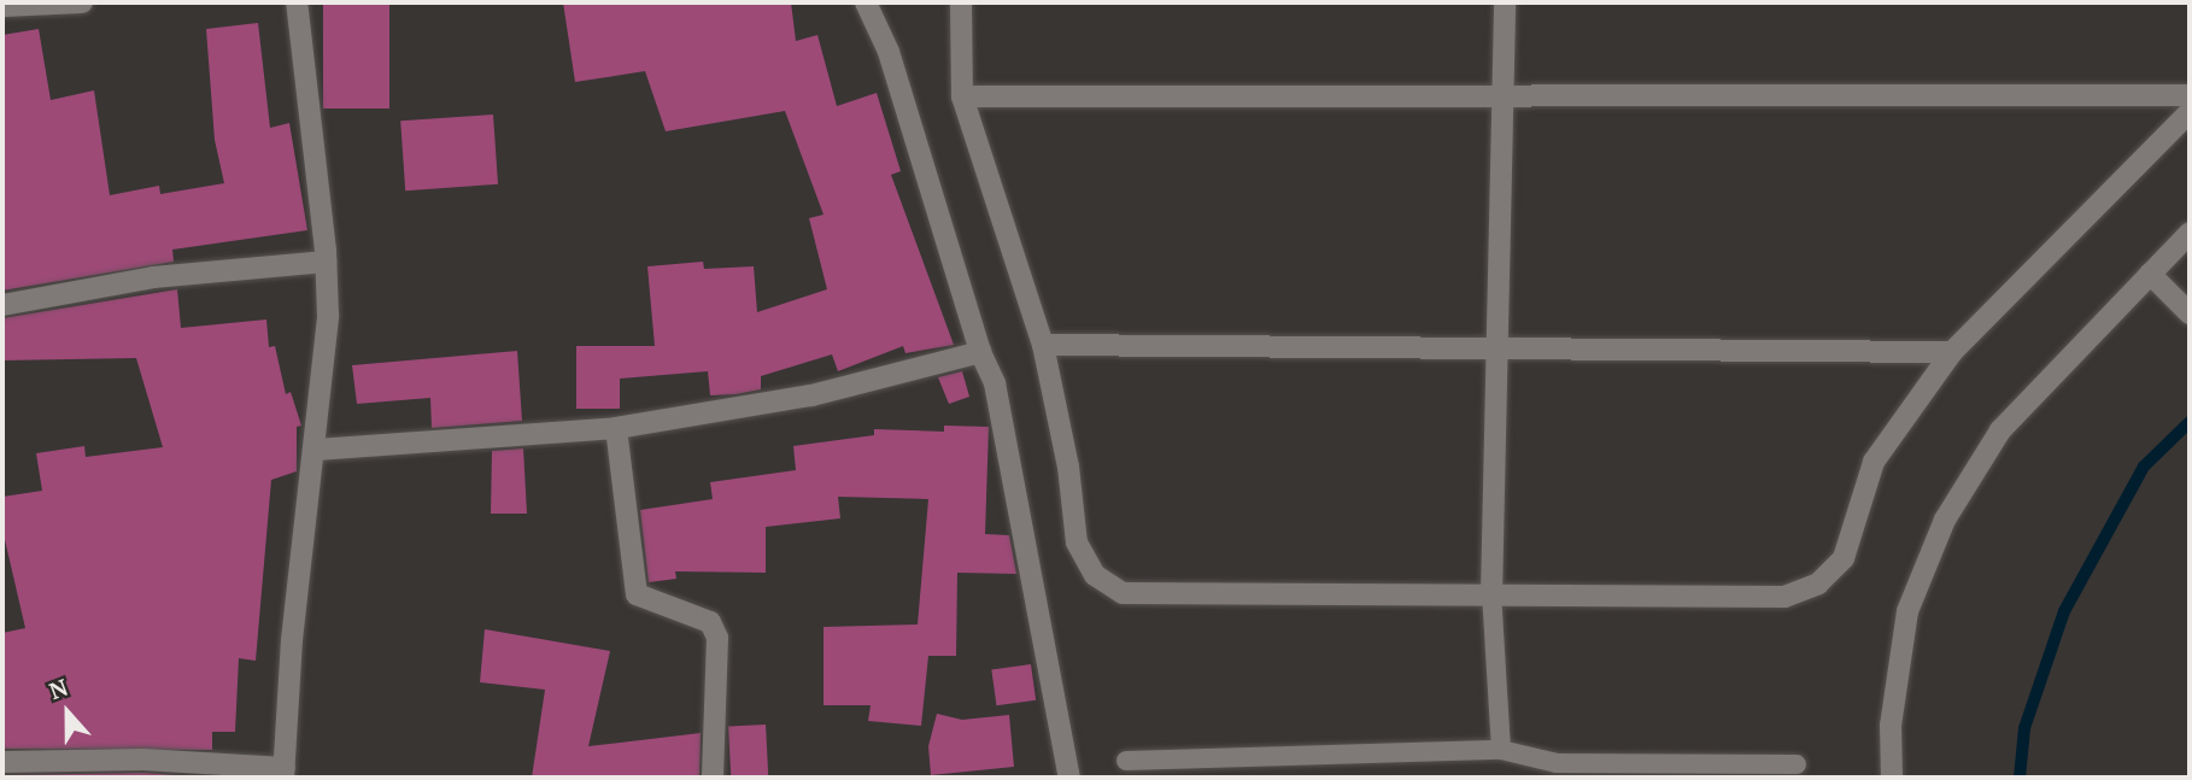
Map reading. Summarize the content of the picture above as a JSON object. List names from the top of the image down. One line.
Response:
{"north":"top"}
